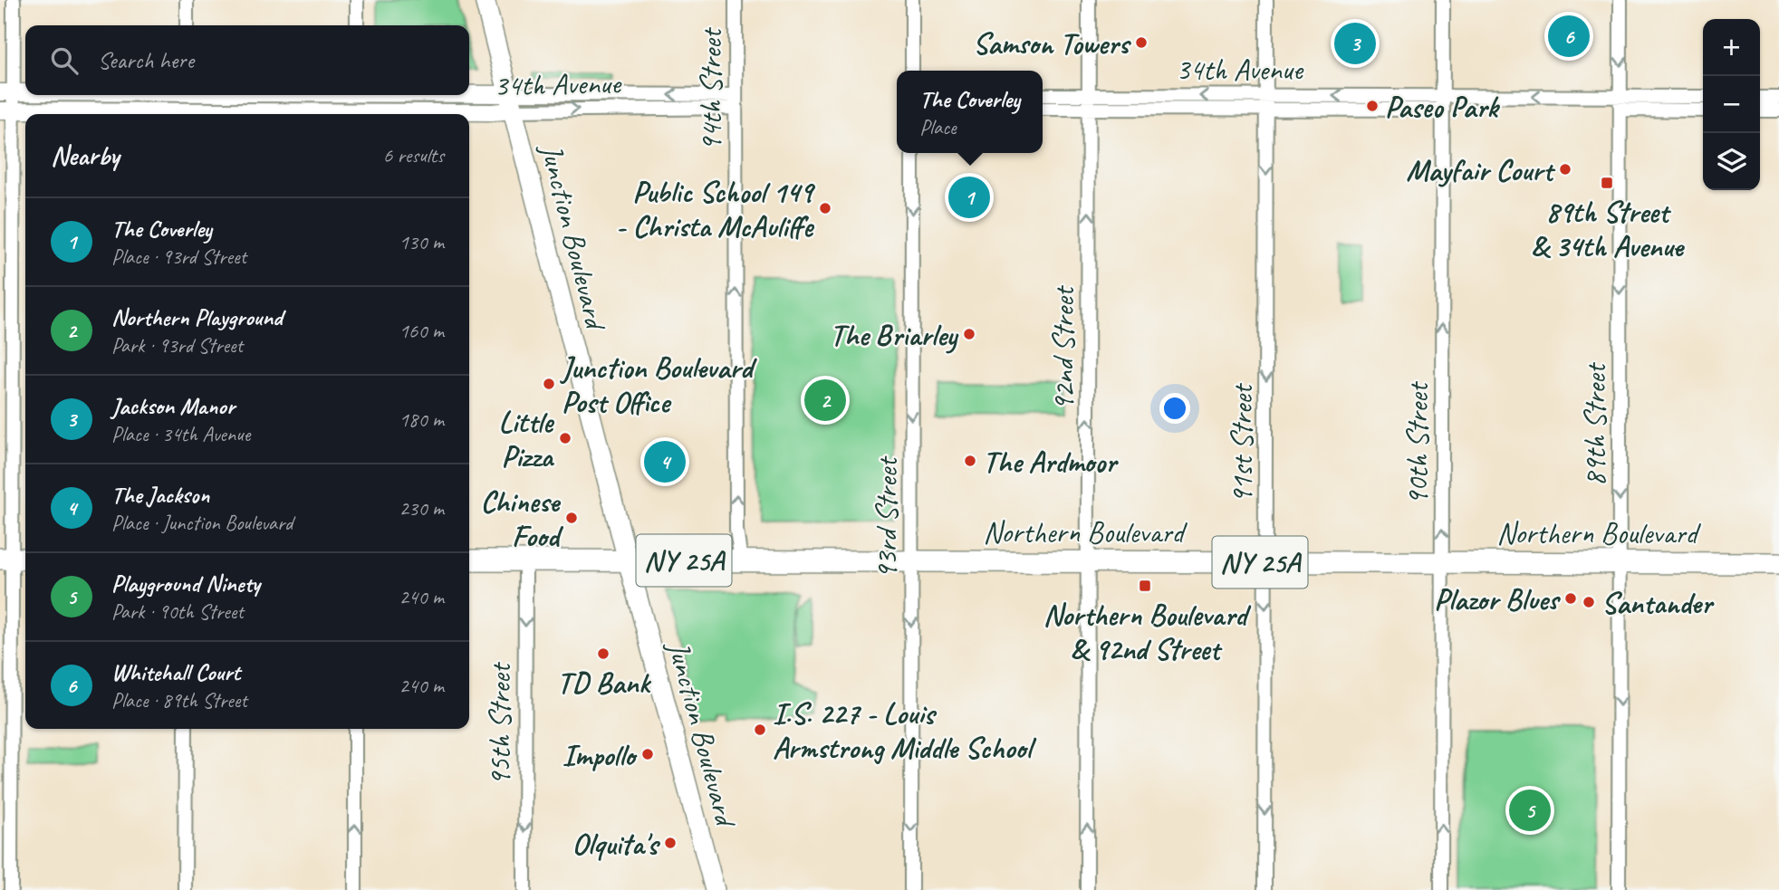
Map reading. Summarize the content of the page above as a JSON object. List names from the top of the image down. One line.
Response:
{"streets":{"main road":["Junction Boulevard","Northern Boulevard","NY 25A"],"street":["34th Avenue","94th Street","92nd Street","89th Street","91st Street","90th Street","93rd Street","95th Street"]},"crossings":[["34th Avenue","94th Street"],["34th Avenue","Junction Boulevard"],["34th Avenue","92nd Street"],["34th Avenue","89th Street"],["34th Avenue","91st Street"],["34th Avenue","90th Street"],["94th Street","Northern Boulevard"],["Junction Boulevard","Northern Boulevard"],["92nd Street","Northern Boulevard"],["89th Street","Northern Boulevard"],["91st Street","Northern Boulevard"],["90th Street","Northern Boulevard"],["93rd Street","Northern Boulevard"],["Northern Boulevard","95th Street"]],"one_way":["94th Street","92nd Street","89th Street","91st Street","90th Street","93rd Street","95th Street"],"places":{"other":["Samson Towers","Paseo Park","Mayfair Court","Public School 149 - Christa McAuliffe","The Briarley","Junction Boulevard Post Office","Little Pizza","The Ardmoor","Chinese Food","Plazor Blues","Santander","TD Bank","I.S. 227 - Louis Armstrong Middle School","Impollo","Olquita's"],"transit":["89th Street & 34th Avenue","Northern Boulevard & 92nd Street"]},"page":{"pins":["6","3","1","2","4","5"],"map_buttons":["+","−"],"search":"Search here","popup":["The Coverley","Place"],"heading":["Nearby","6 results"],"list":[{"mark":"1","name":"The Coverley","note":"Place · 93rd Street","value":"130 m"},{"mark":"2","name":"Northern Playground","note":"Park · 93rd Street","value":"160 m"},{"mark":"3","name":"Jackson Manor","note":"Place · 34th Avenue","value":"180 m"},{"mark":"4","name":"The Jackson","note":"Place · Junction Boulevard","value":"230 m"},{"mark":"5","name":"Playground Ninety","note":"Park · 90th Street","value":"240 m"},{"mark":"6","name":"Whitehall Court","note":"Place · 89th Street","value":"240 m"}]}}
